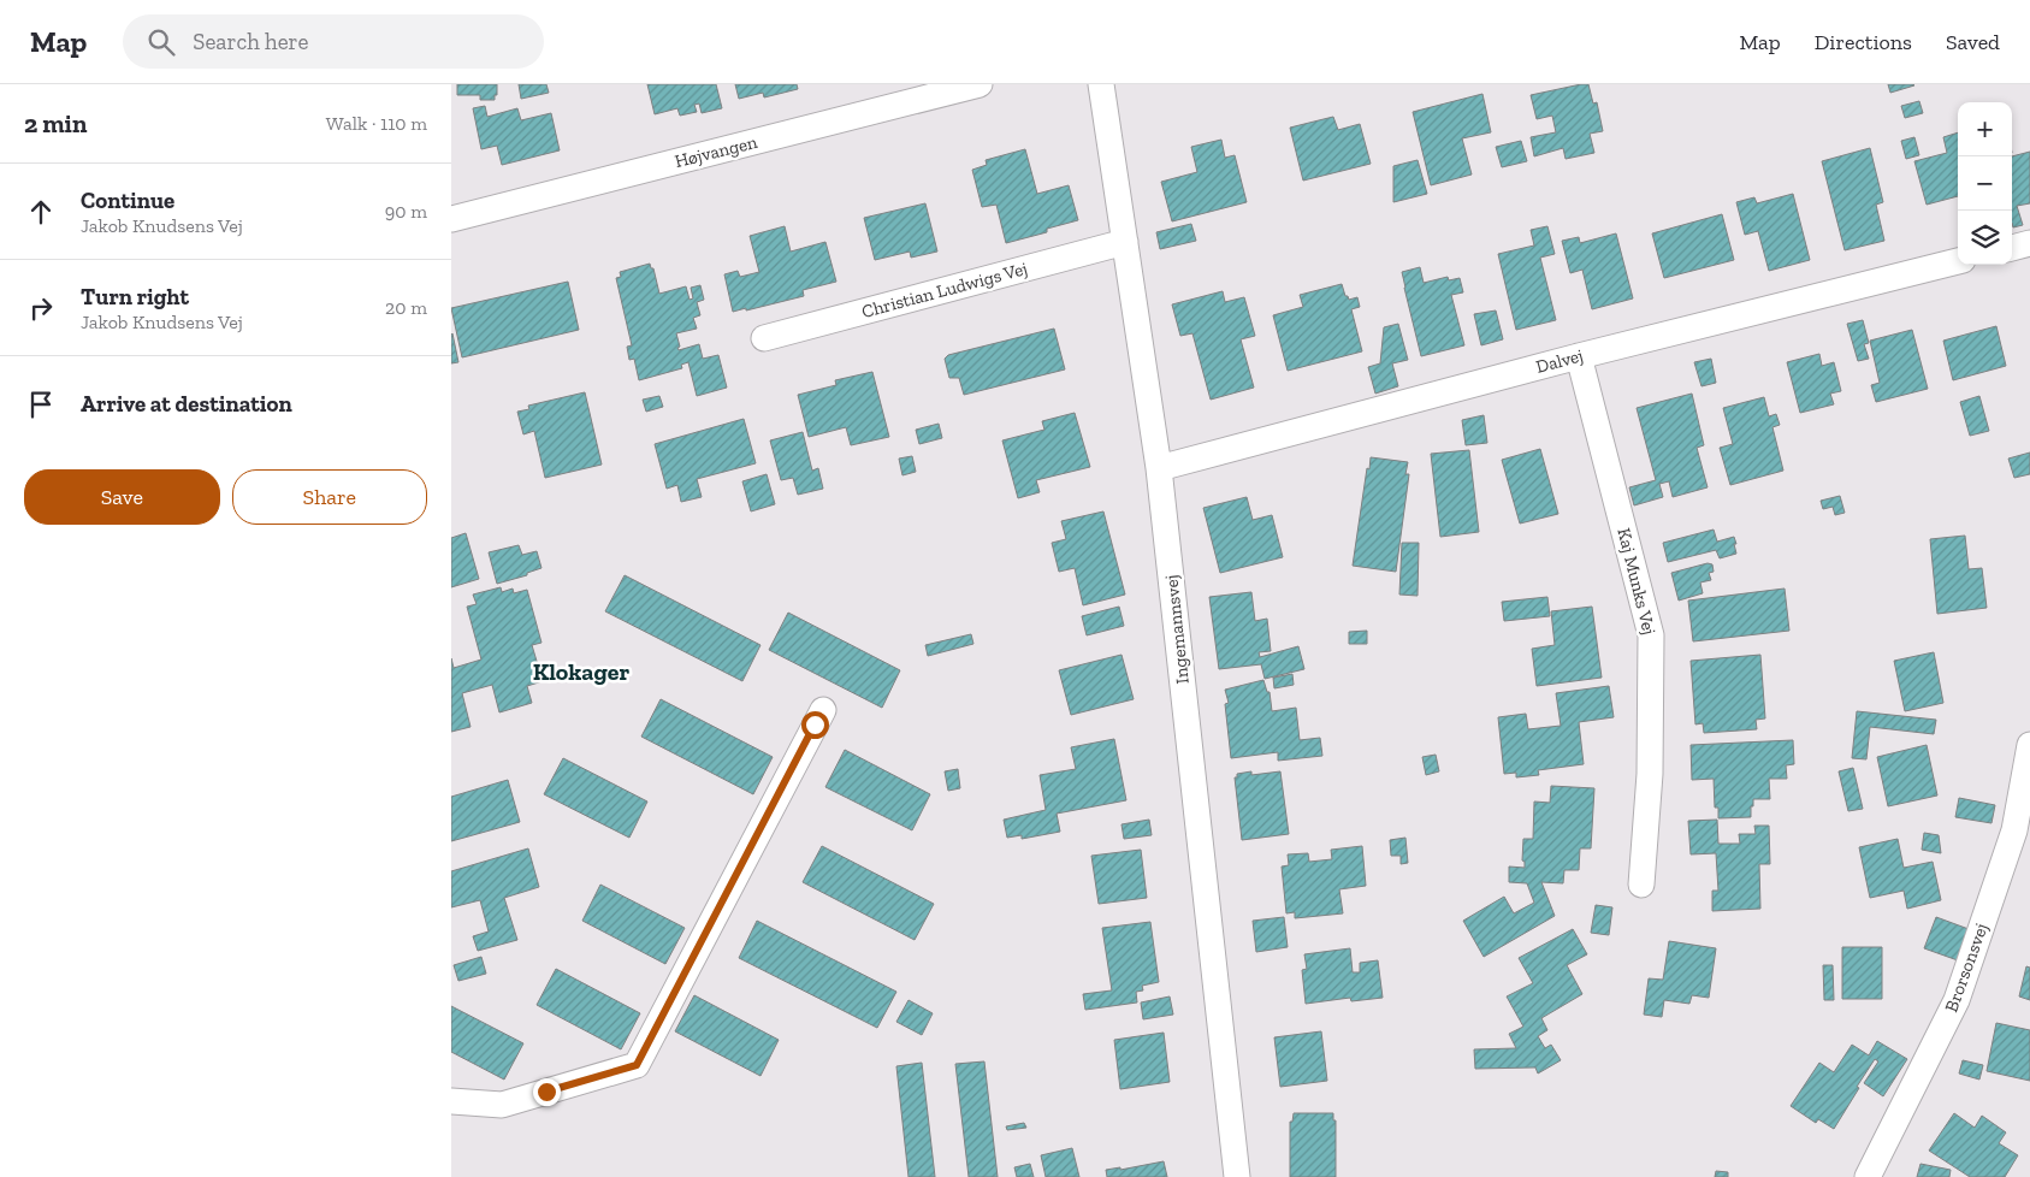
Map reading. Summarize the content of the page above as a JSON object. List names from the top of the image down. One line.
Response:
{"streets":{"street":["Højvangen","Christian Ludwigs Vej","Dalvej","Kaj Munks Vej","Ingemannsvej","Brorsonsvej"]},"crossings":[["Christian Ludwigs Vej","Ingemannsvej"],["Dalvej","Kaj Munks Vej"],["Dalvej","Ingemannsvej"]],"districts":["Klokager"],"page":{"header":"Map","search":"Search here","nav":["Map","Directions","Saved"],"heading":["2 min","Walk · 110 m"],"map_buttons":["+","−"],"list":[["Continue","Jakob Knudsens Vej","90 m"],["Turn right","Jakob Knudsens Vej","20 m"],"Arrive at destination"],"buttons":["Save","Share"]}}
